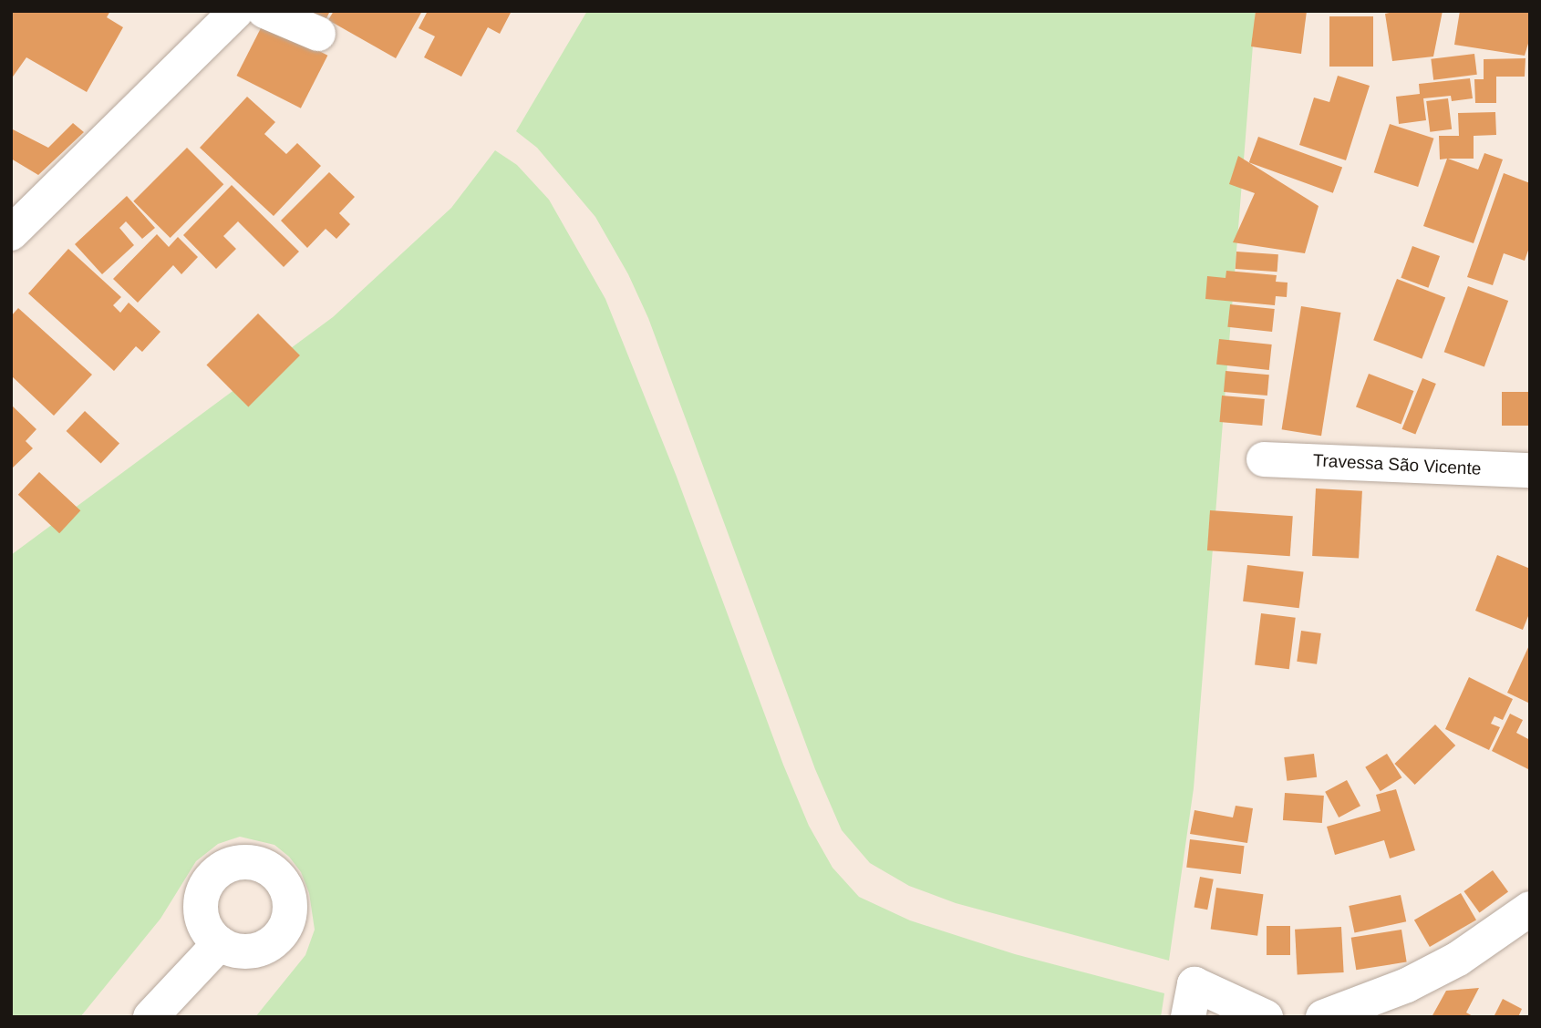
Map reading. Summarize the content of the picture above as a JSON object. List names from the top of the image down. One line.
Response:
{"streets":{"street":["Travessa São Vicente"]}}
